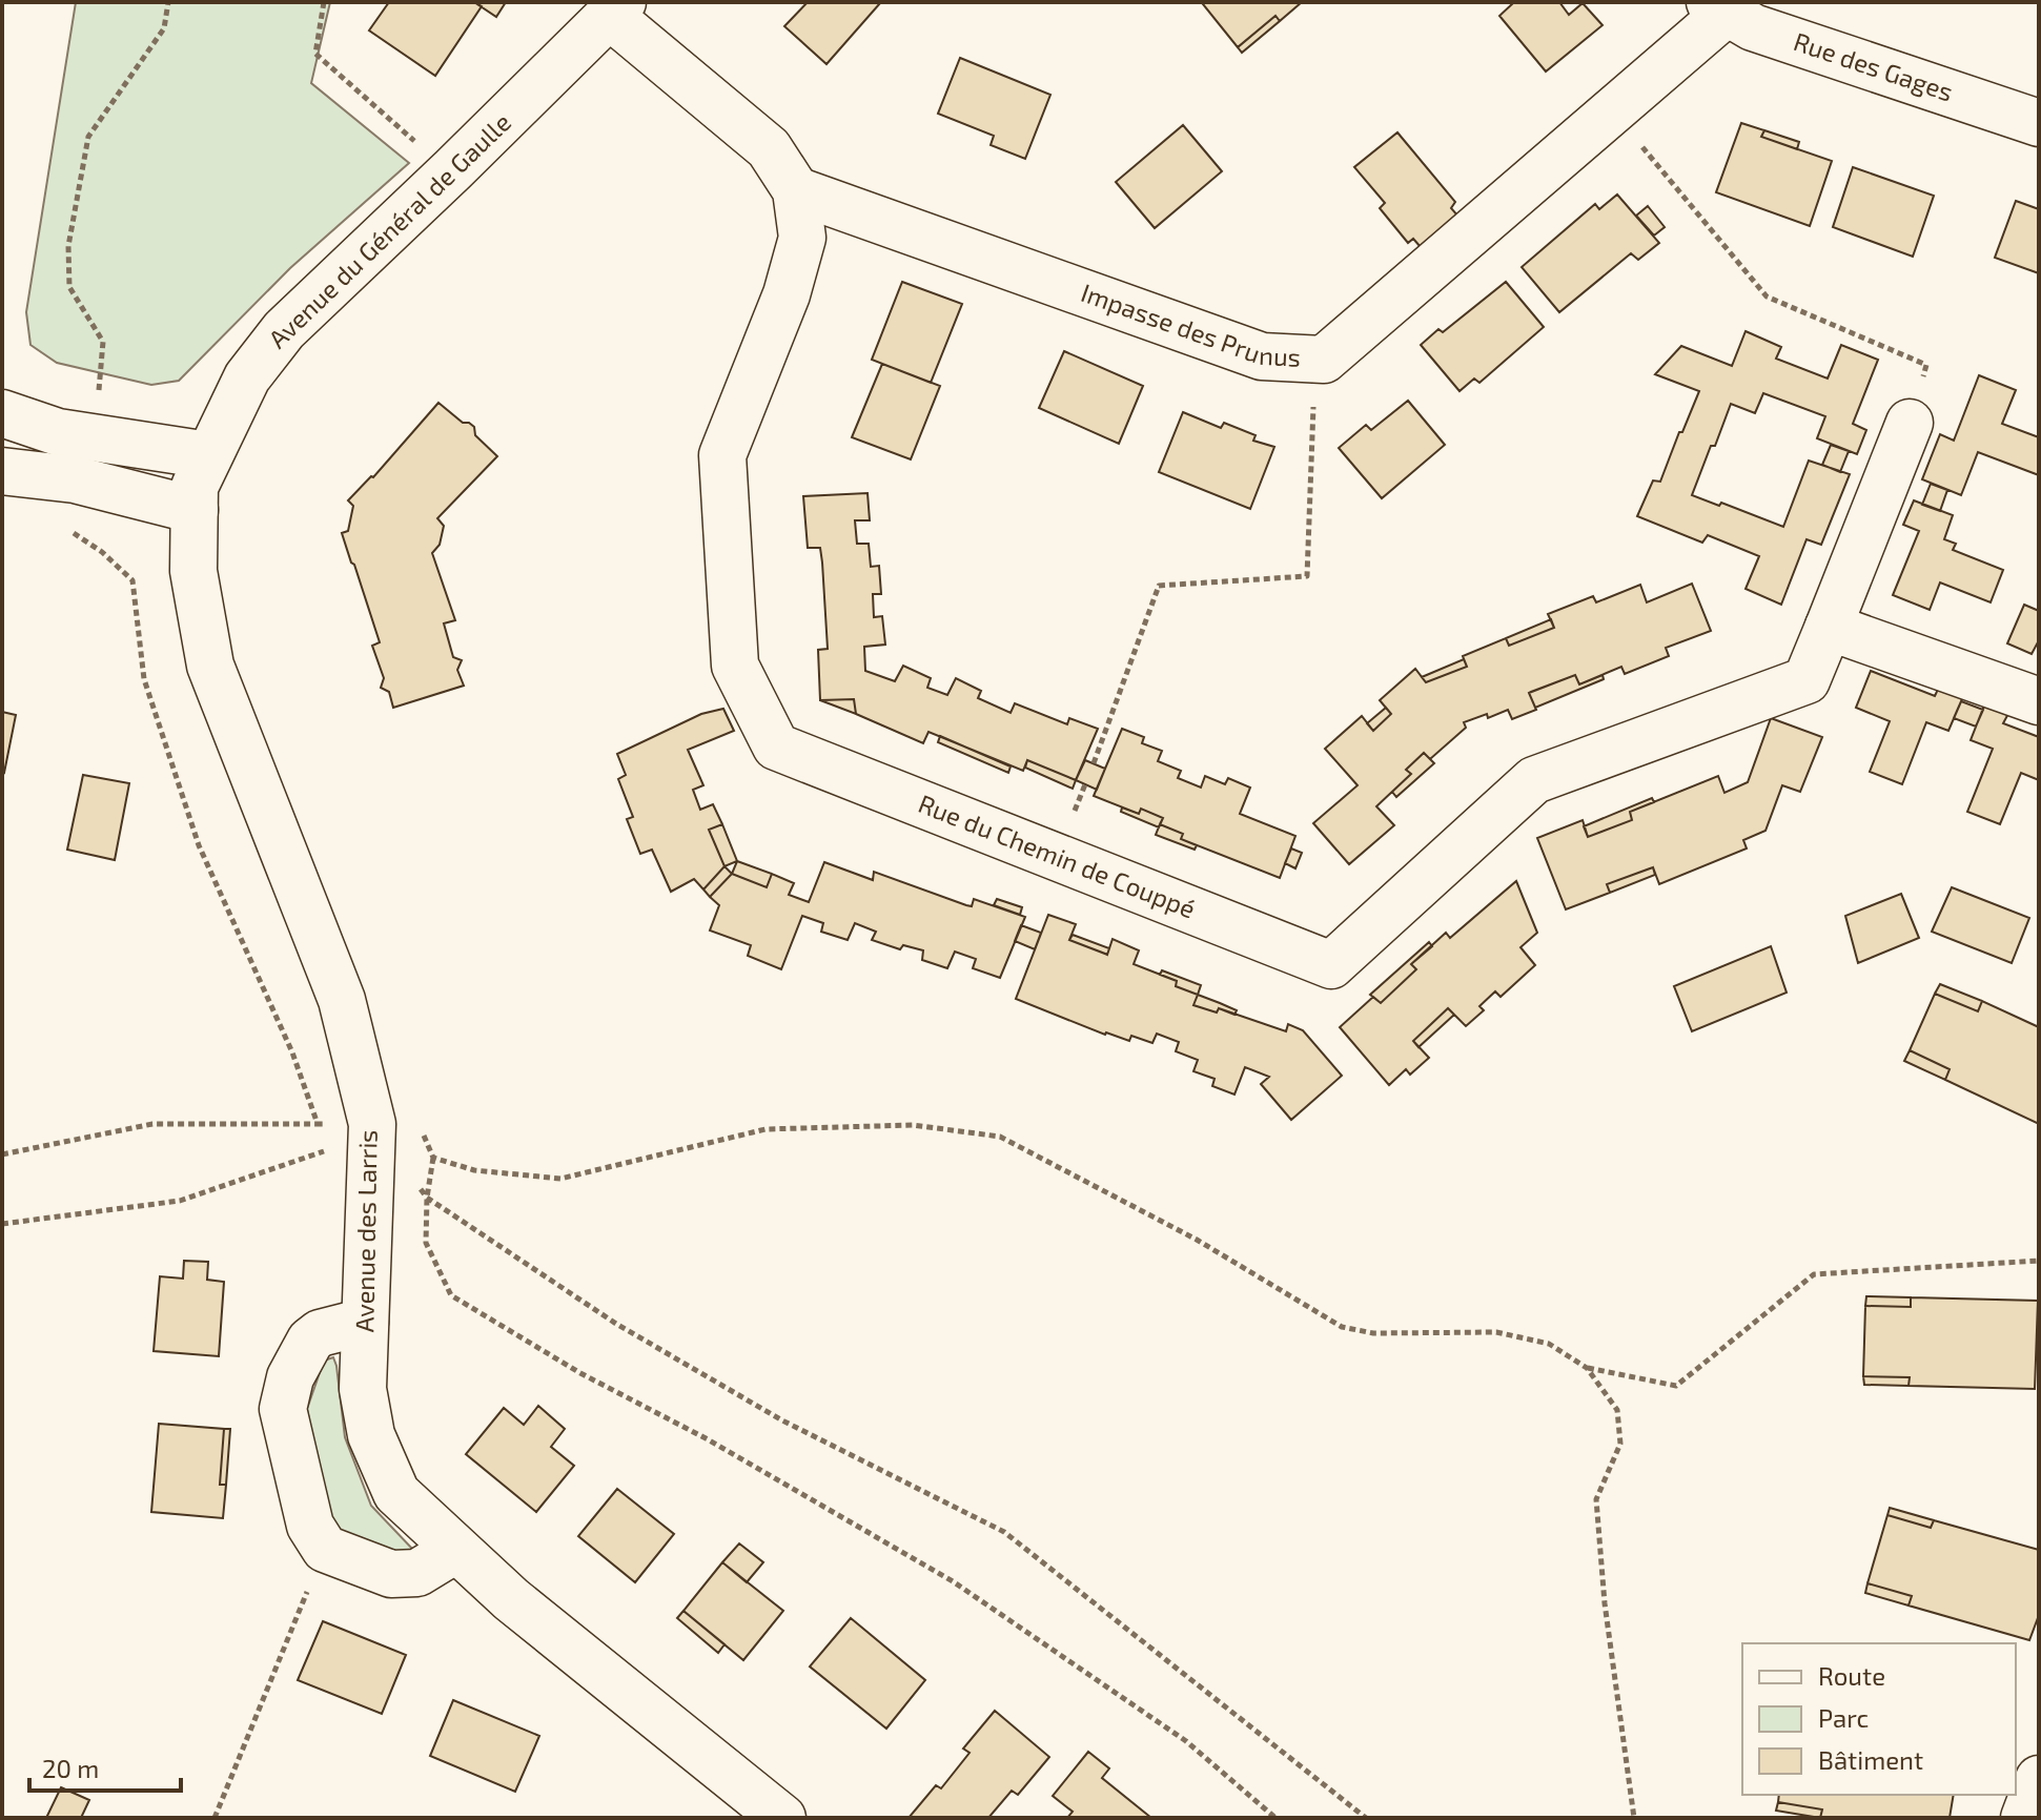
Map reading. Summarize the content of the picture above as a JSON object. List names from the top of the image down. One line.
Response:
{"streets":{"street":["Rue des Gages","Avenue du Général de Gaulle","Impasse des Prunus","Rue du Chemin de Couppé","Avenue des Larris"]},"crossings":[["Rue des Gages","Impasse des Prunus"],["Avenue du Général de Gaulle","Rue du Chemin de Couppé"],["Avenue du Général de Gaulle","Avenue des Larris"],["Impasse des Prunus","Rue du Chemin de Couppé"]],"legend":["Route","Parc","Bâtiment"],"scale_bar":"20 m"}
